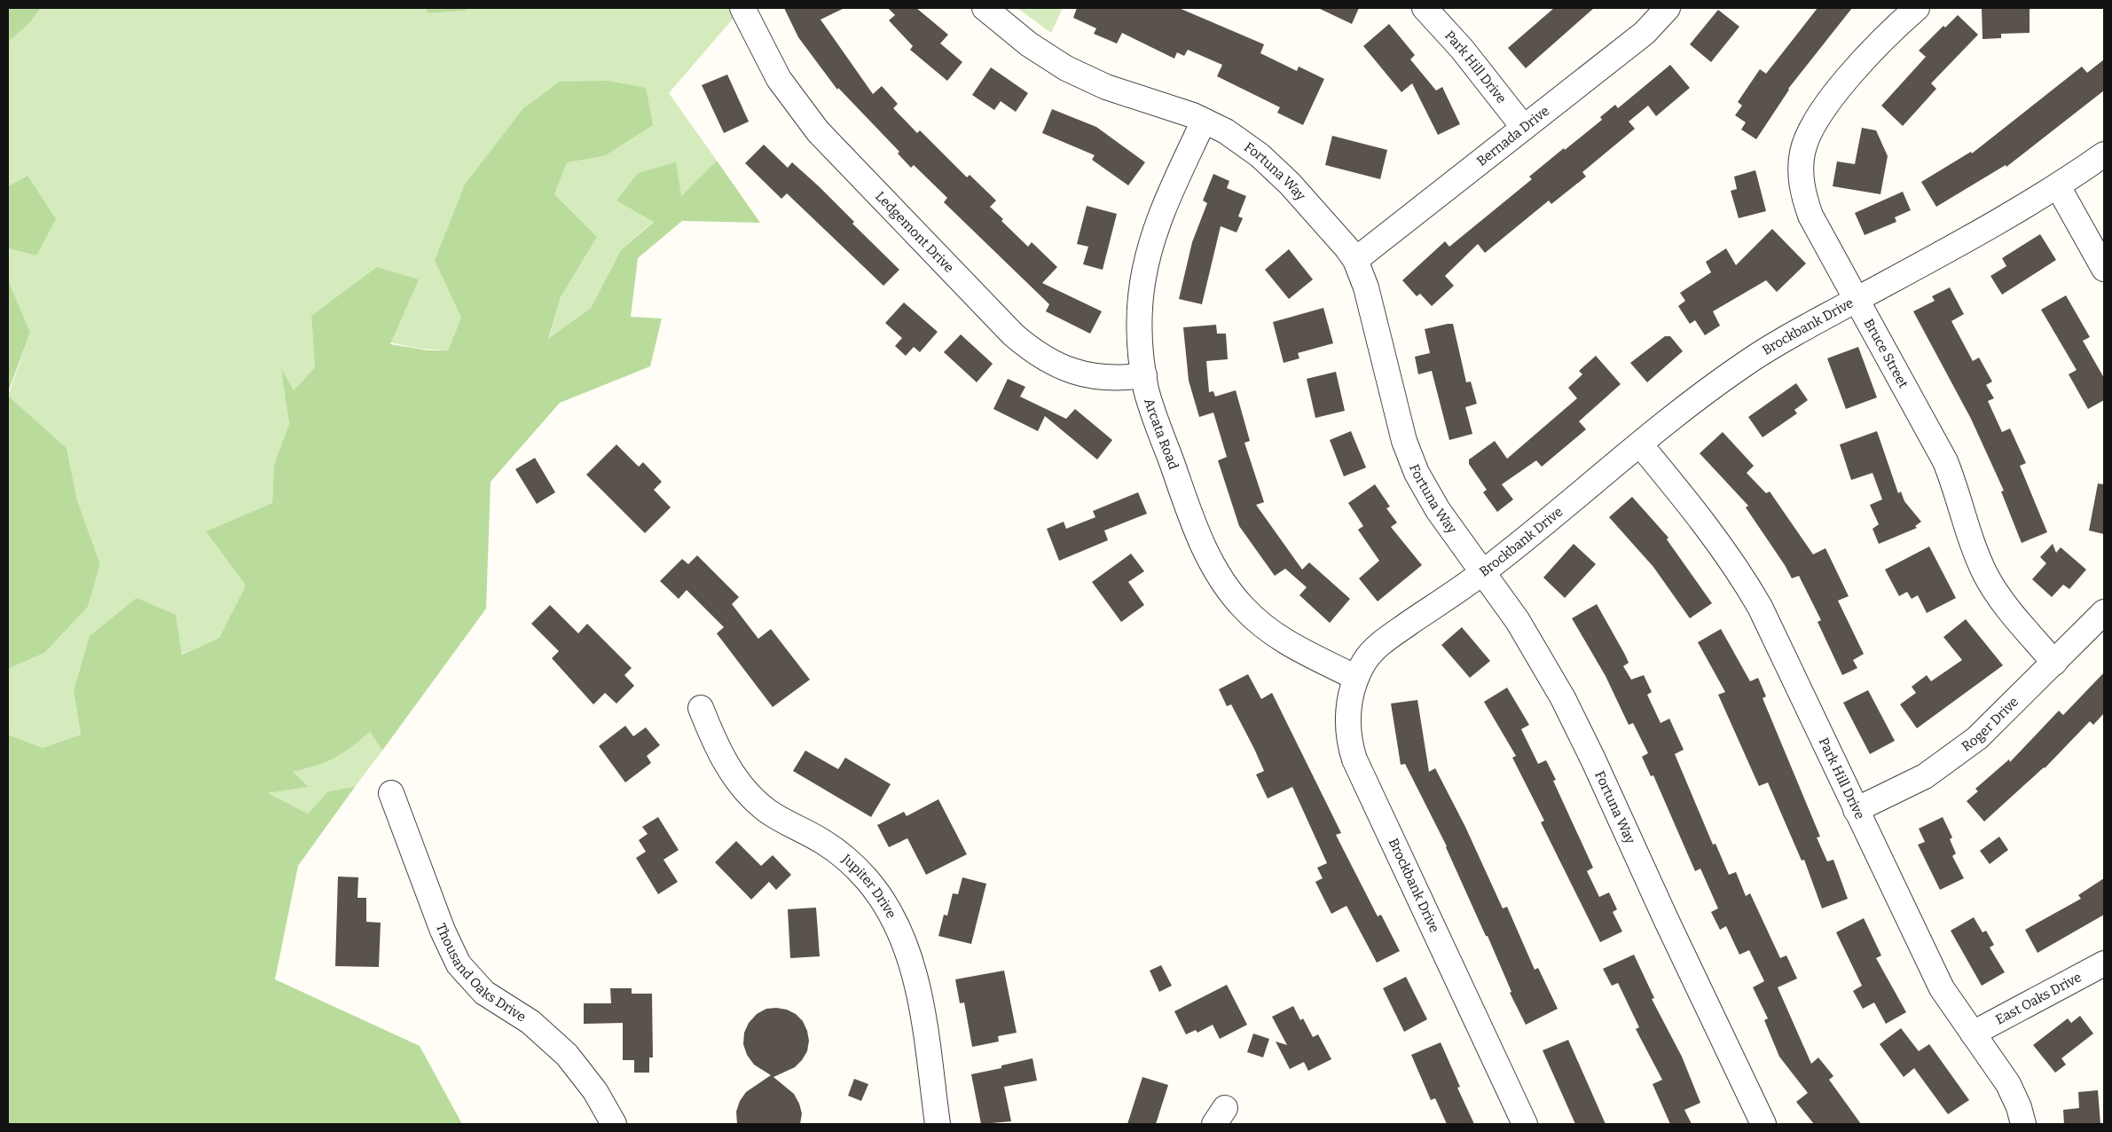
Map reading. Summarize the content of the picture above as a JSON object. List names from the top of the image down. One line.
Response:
{"streets":{"street":["Park Hill Drive","Bernada Drive","Fortuna Way","Ledgemont Drive","Brockbank Drive","Bruce Street","Arcata Road","Roger Drive","Jupiter Drive","Thousand Oaks Drive","East Oaks Drive"]},"crossings":[["Park Hill Drive","Bernada Drive"],["Park Hill Drive","Brockbank Drive"],["Park Hill Drive","Roger Drive"],["Park Hill Drive","East Oaks Drive"],["Bernada Drive","Fortuna Way"],["Fortuna Way","Brockbank Drive"],["Fortuna Way","Arcata Road"],["Ledgemont Drive","Arcata Road"],["Brockbank Drive","Bruce Street"],["Brockbank Drive","Arcata Road"],["Bruce Street","Roger Drive"]]}
